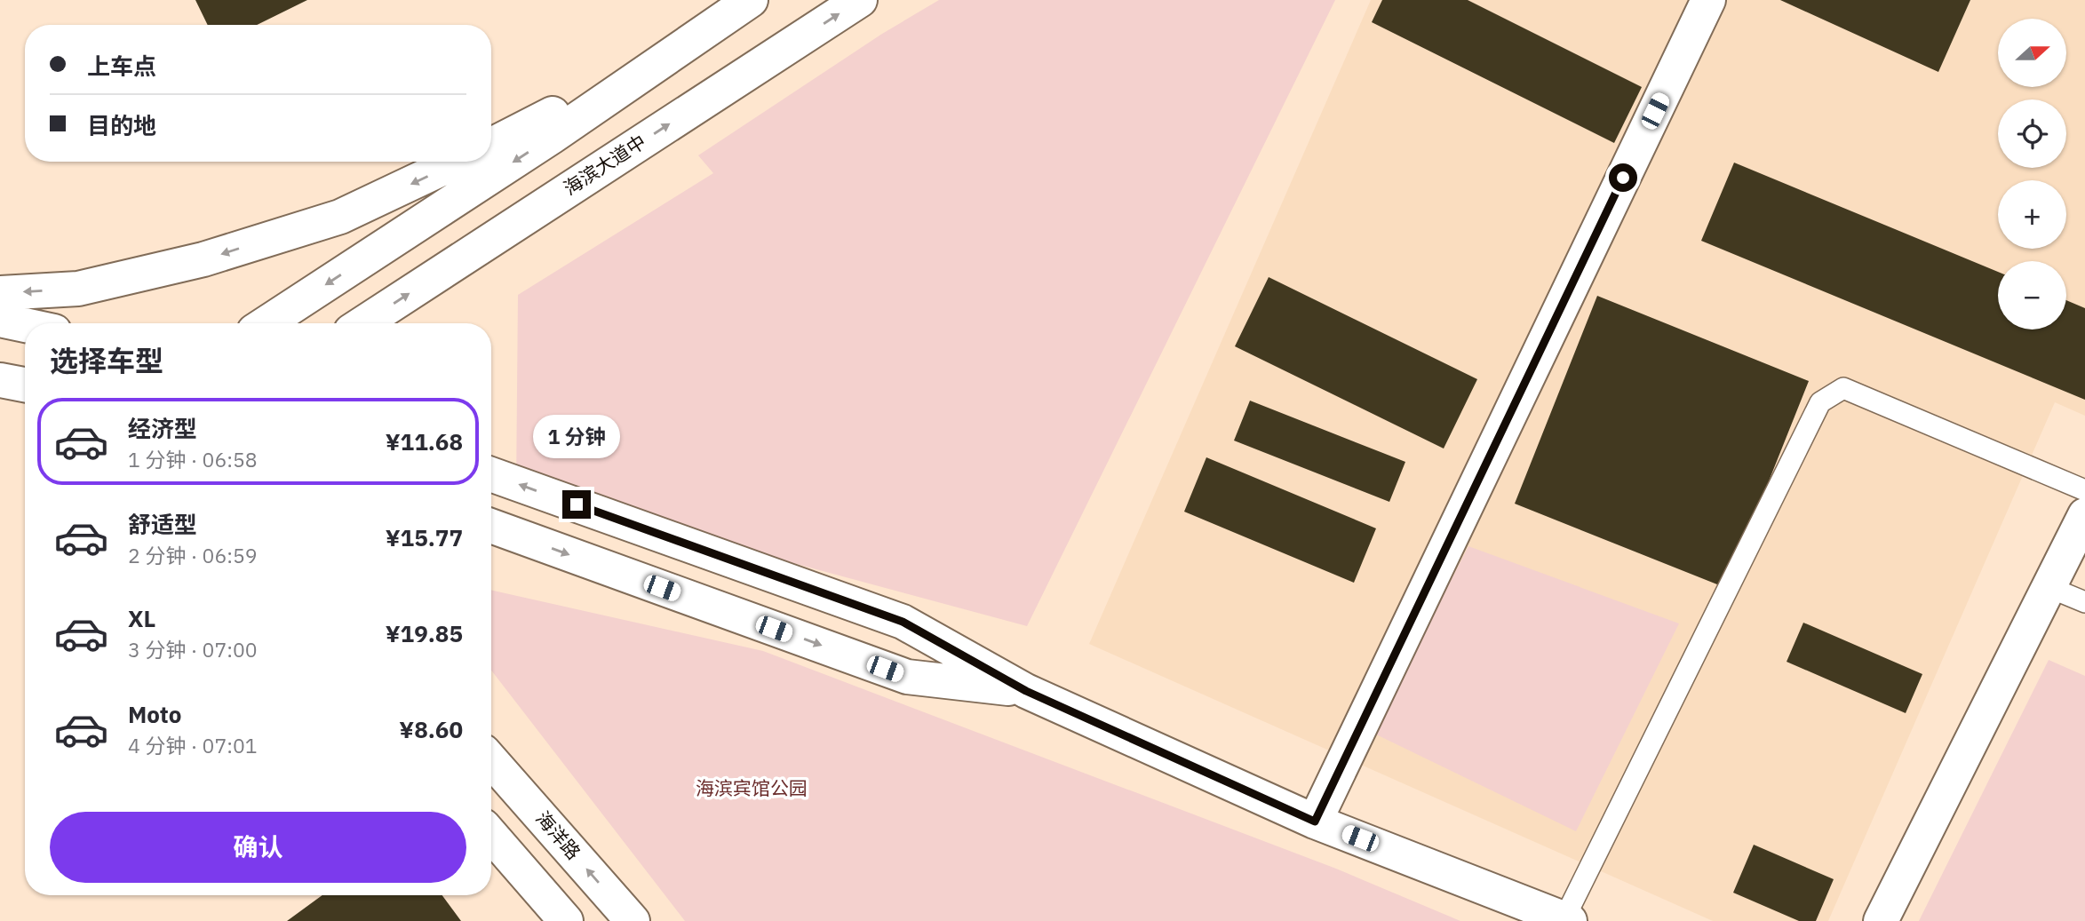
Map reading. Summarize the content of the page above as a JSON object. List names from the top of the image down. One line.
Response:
{"streets":{"street":["海滨大道中","海洋路"]},"parks":["海滨宾馆公园"],"north":"right","page":{"map_buttons":["+","−"],"banner":["上车点","目的地"],"heading":"选择车型","list":[{"name":"经济型","note":"1 分钟 · 06:58","value":"¥11.68"},{"name":"舒适型","note":"2 分钟 · 06:59","value":"¥15.77"},{"name":"XL","note":"3 分钟 · 07:00","value":"¥19.85"},{"name":"Moto","note":"4 分钟 · 07:01","value":"¥8.60"}],"bubble":"1 分钟","buttons":"确认"}}
